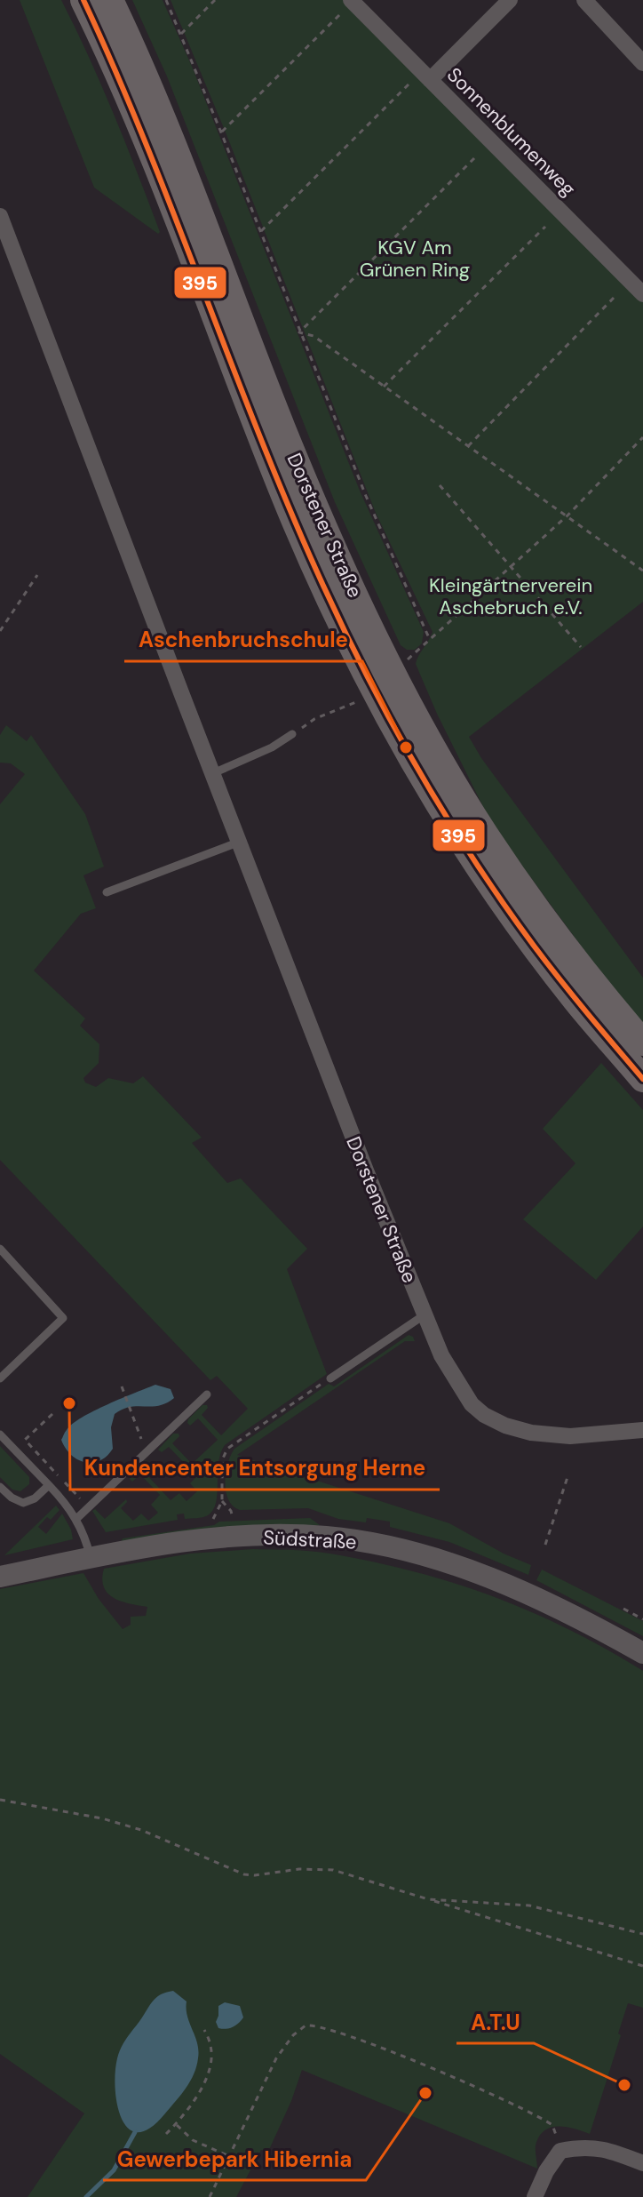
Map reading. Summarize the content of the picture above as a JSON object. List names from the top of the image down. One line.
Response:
{"streets":{"main road":["Dorstener Straße"],"street":["Sonnenblumenweg","Südstraße"]},"parks":["KGV Am Grünen Ring","Kleingärtnerverein Aschebruch e.V."],"places":["Aschenbruchschule","Kundencenter Entsorgung Herne","A.T.U","Gewerbepark Hibernia"],"lines":["transit line 395"]}
